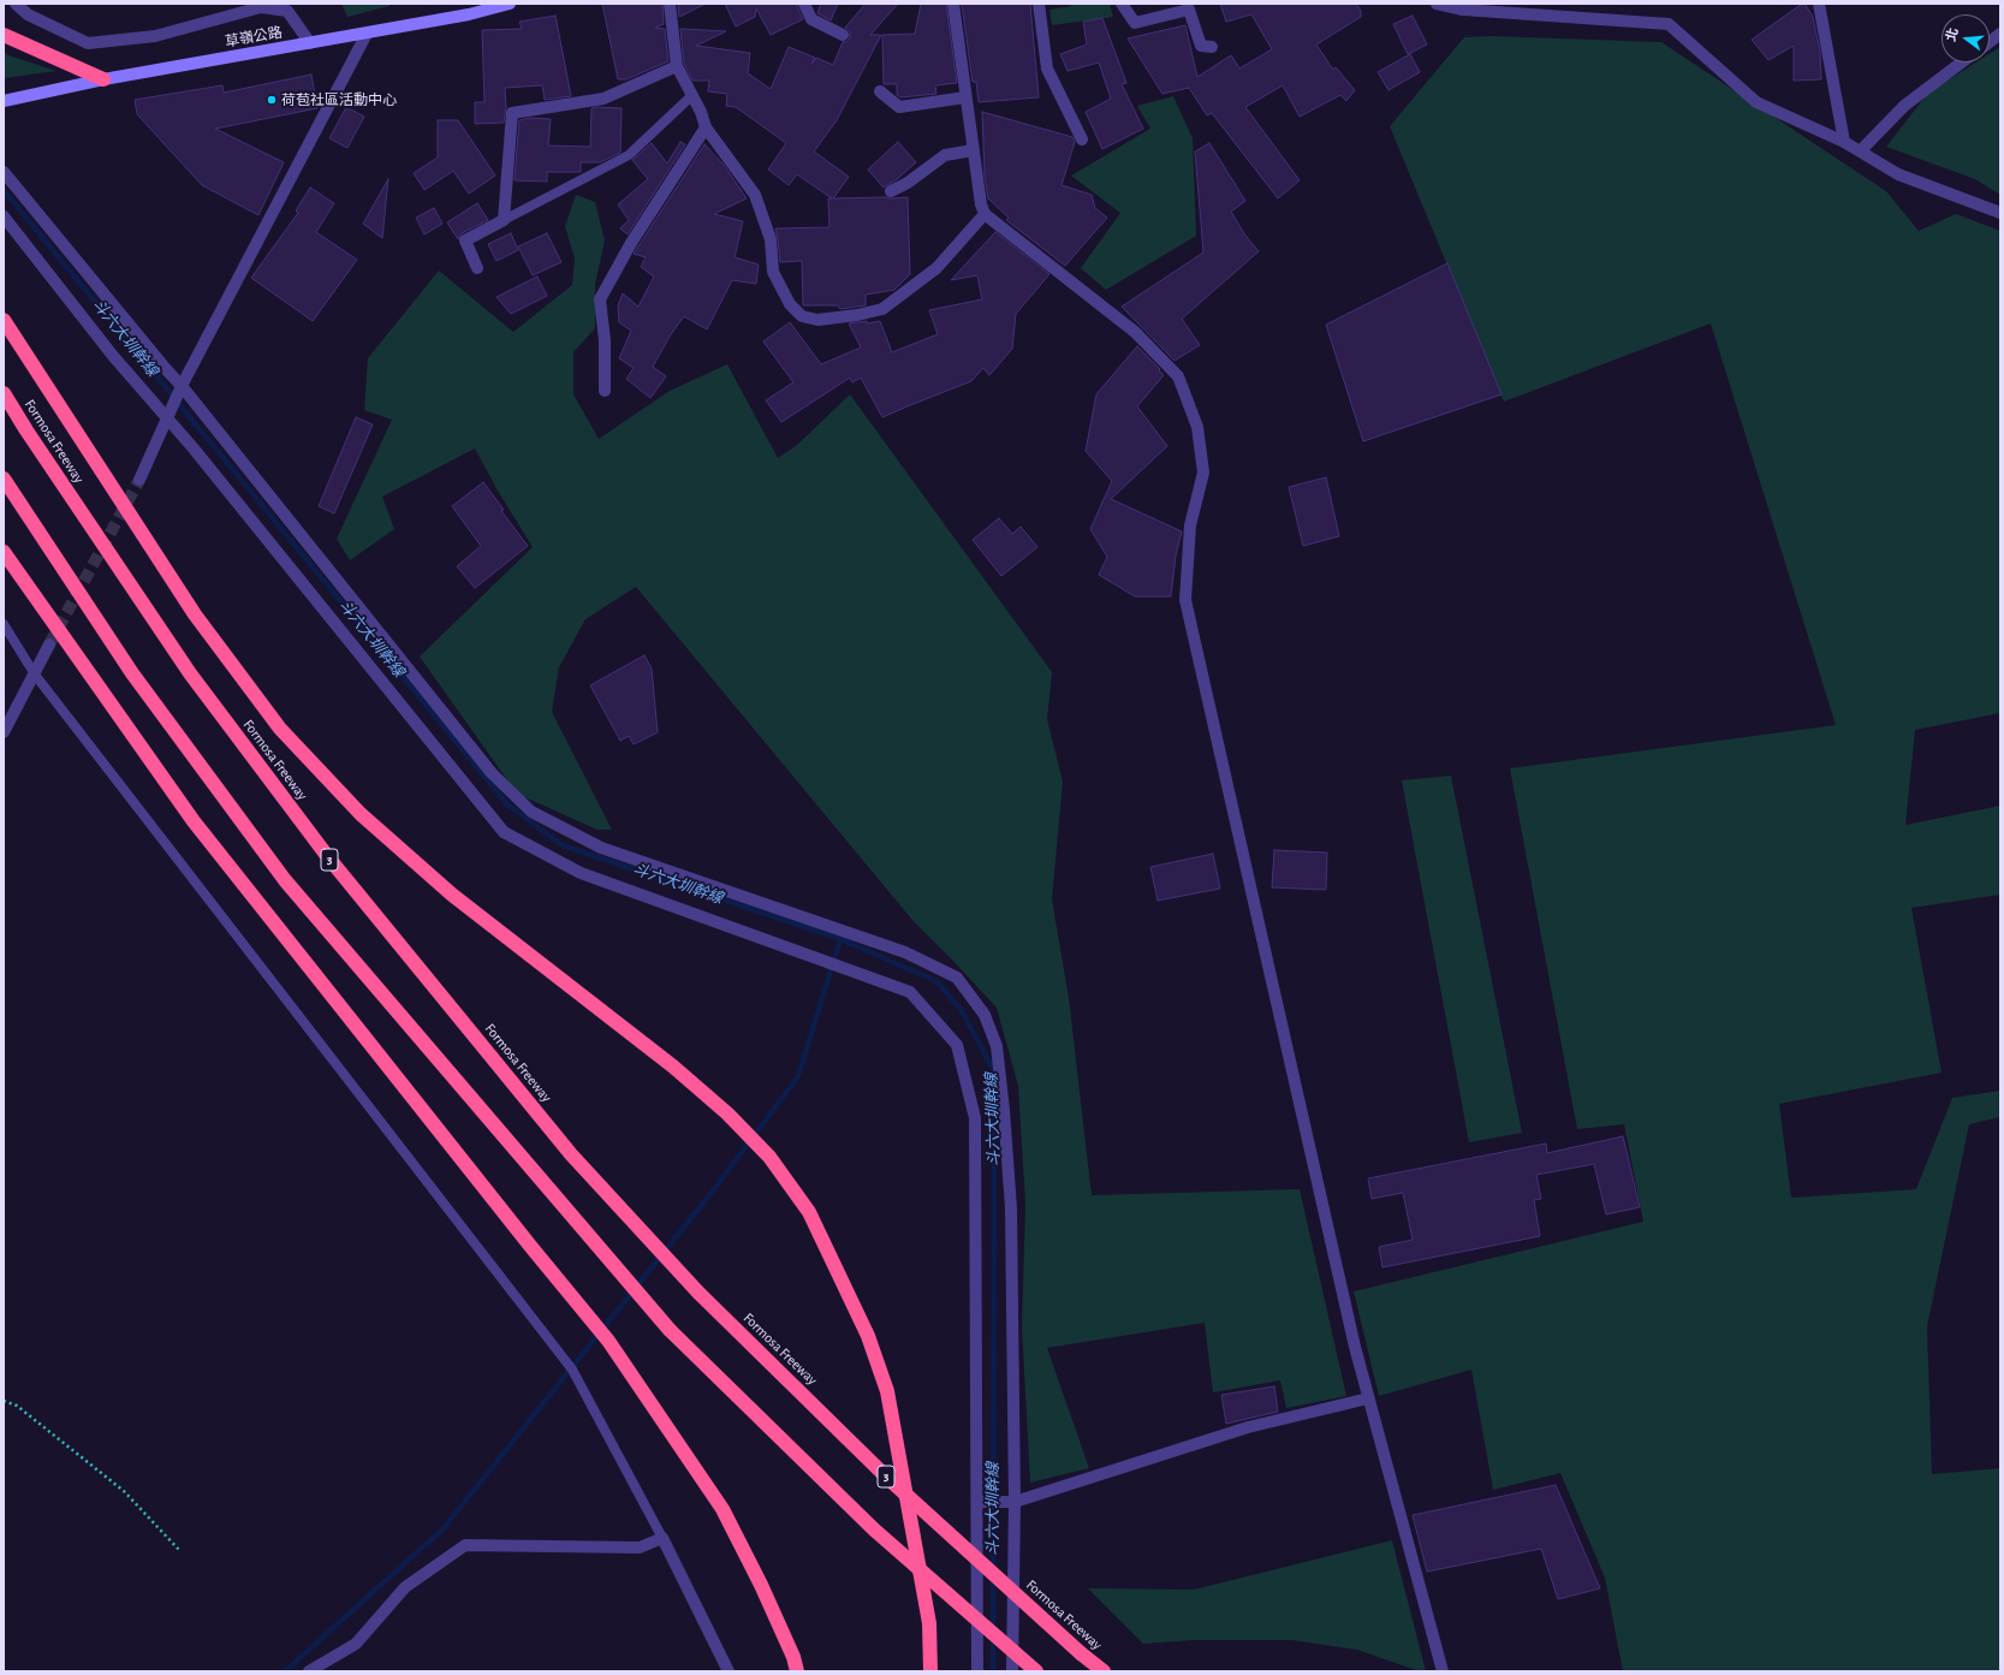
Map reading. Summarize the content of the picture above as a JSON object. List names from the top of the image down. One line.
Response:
{"streets":{"highway":["Formosa Freeway","3"],"main road":["草嶺公路"]},"water":["斗六大圳幹線"],"places":["荷苞社區活動中心"],"north":"left"}
